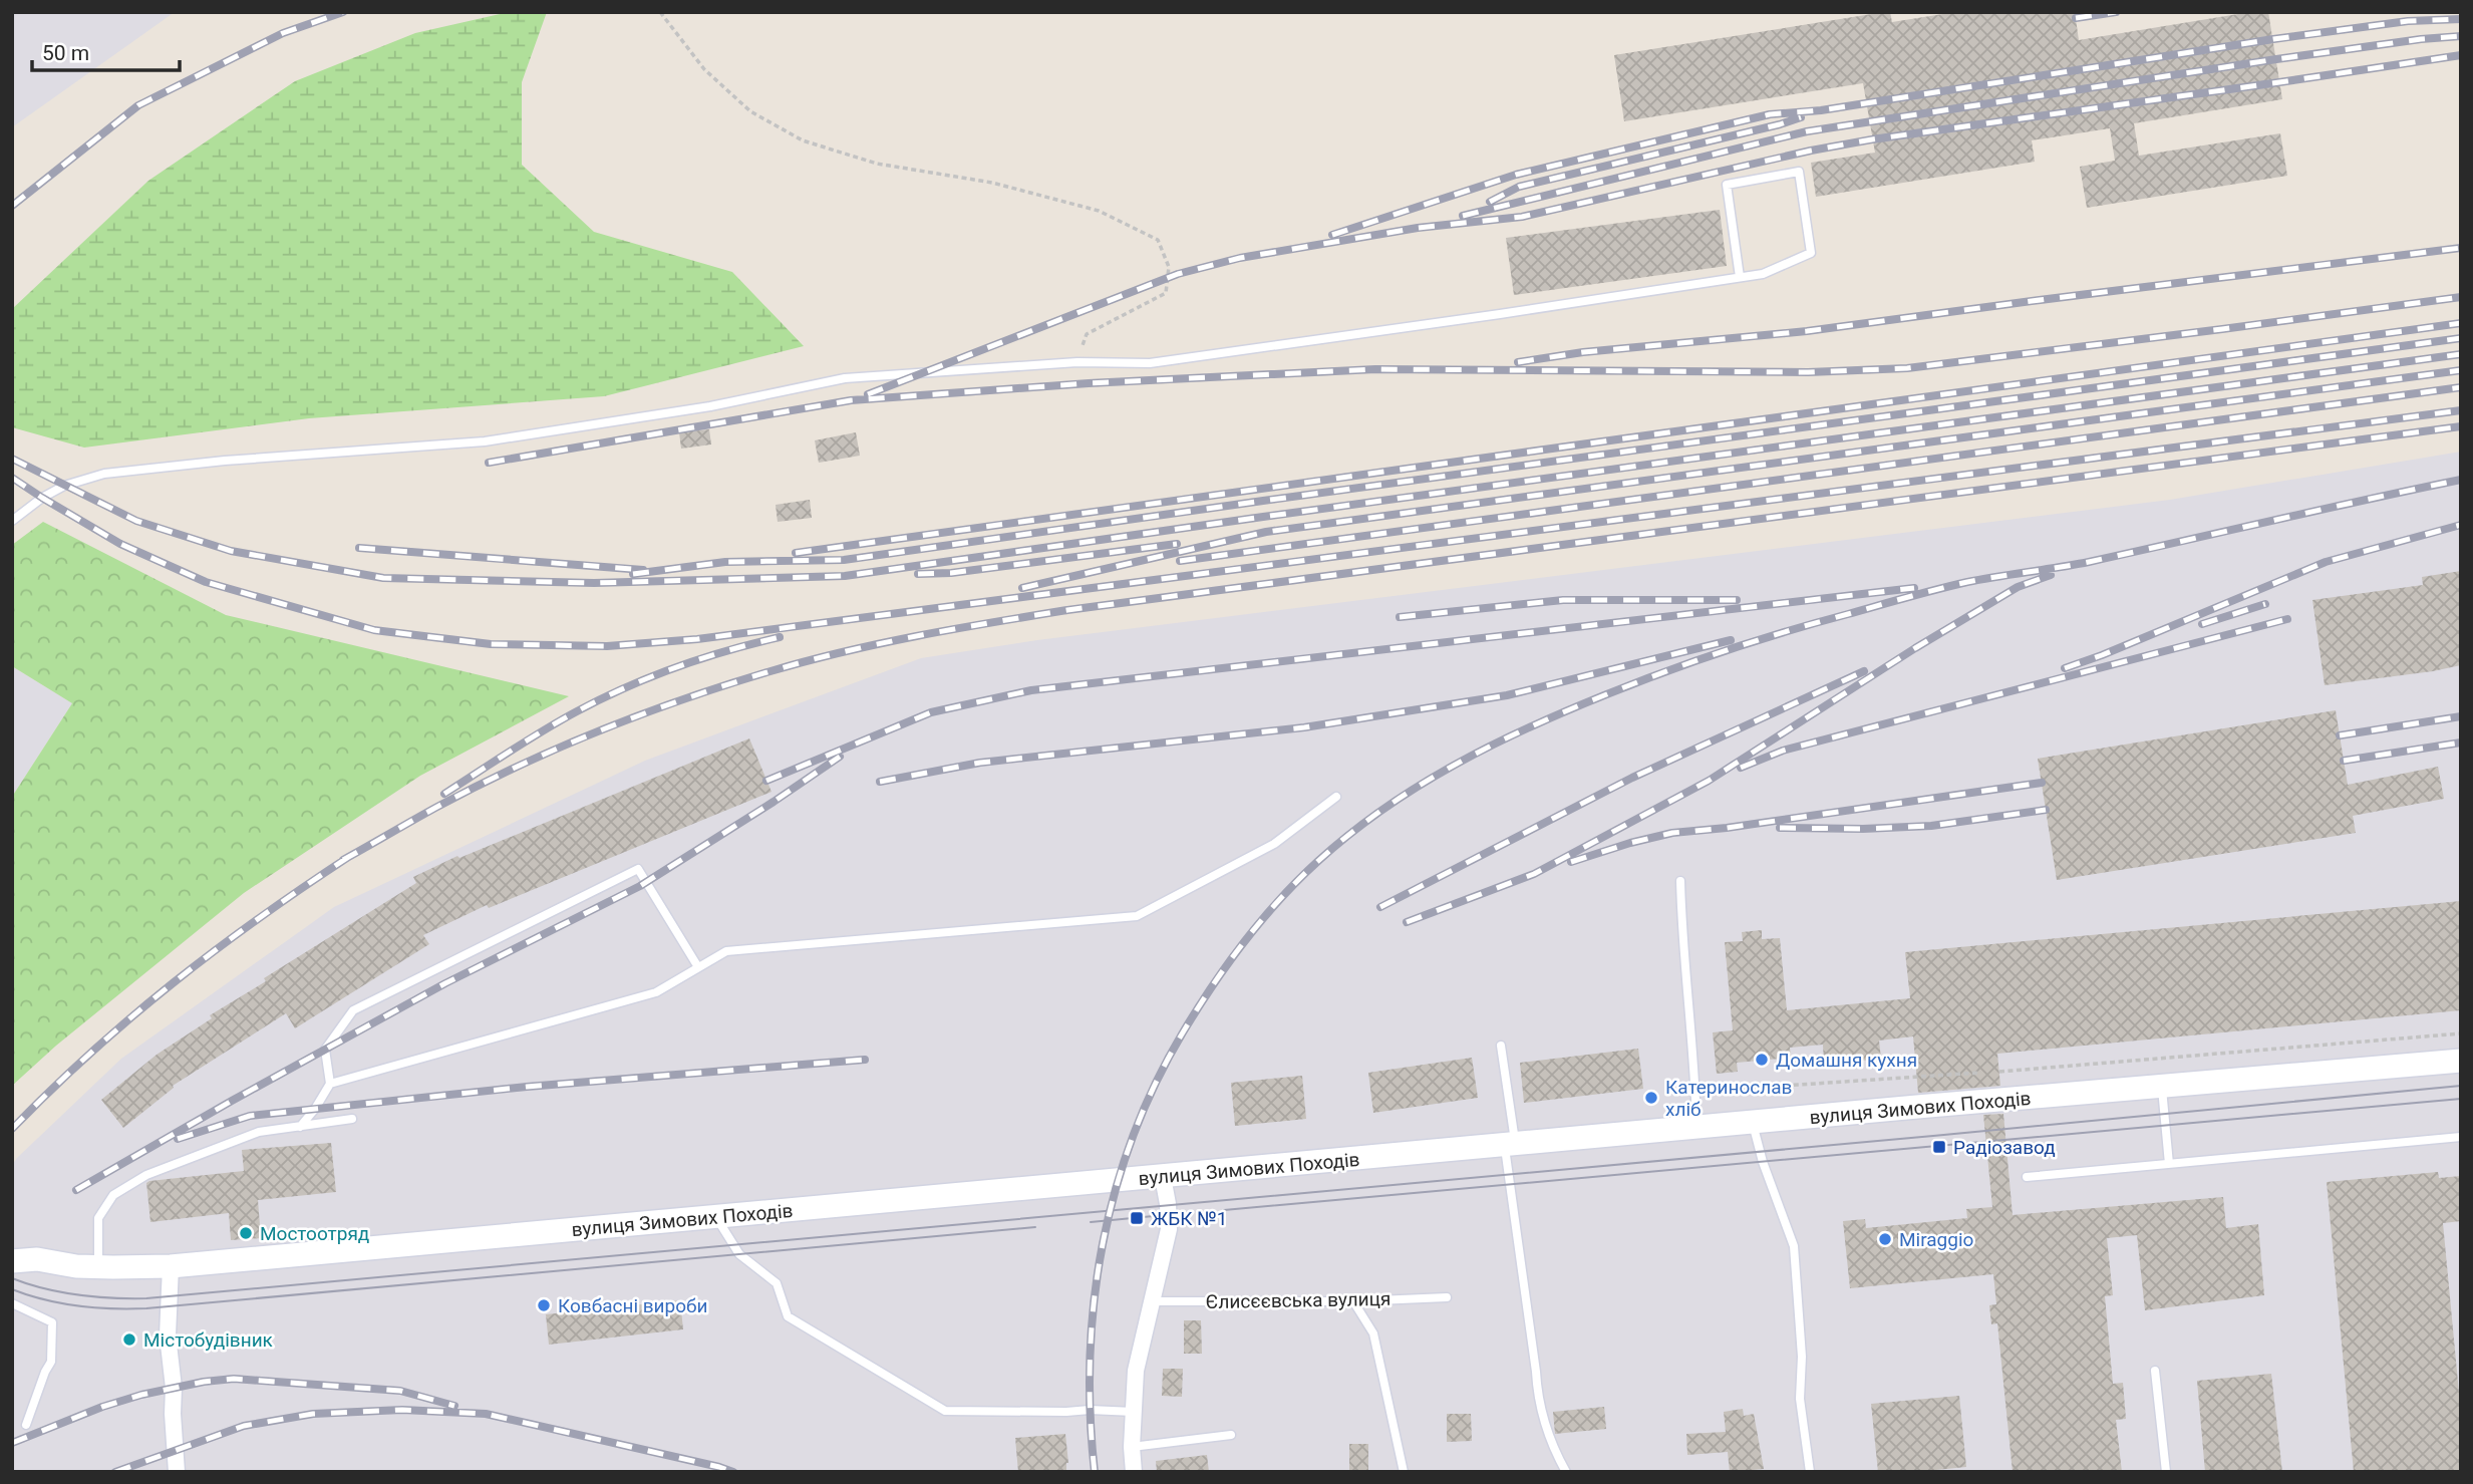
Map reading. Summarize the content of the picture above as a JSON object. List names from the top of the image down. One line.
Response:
{"streets":{"main road":["вулиця Зимових Походів"],"lane":["Єлисєєвська вулиця"]},"places":{"other":["Домашня кухня","Катеринослав хліб","Мостоотряд","Miraggio","Ковбасні вироби","Містобудівник"],"transit":["Радіозавод","ЖБК №1"]},"scale_bar":"50 m"}
